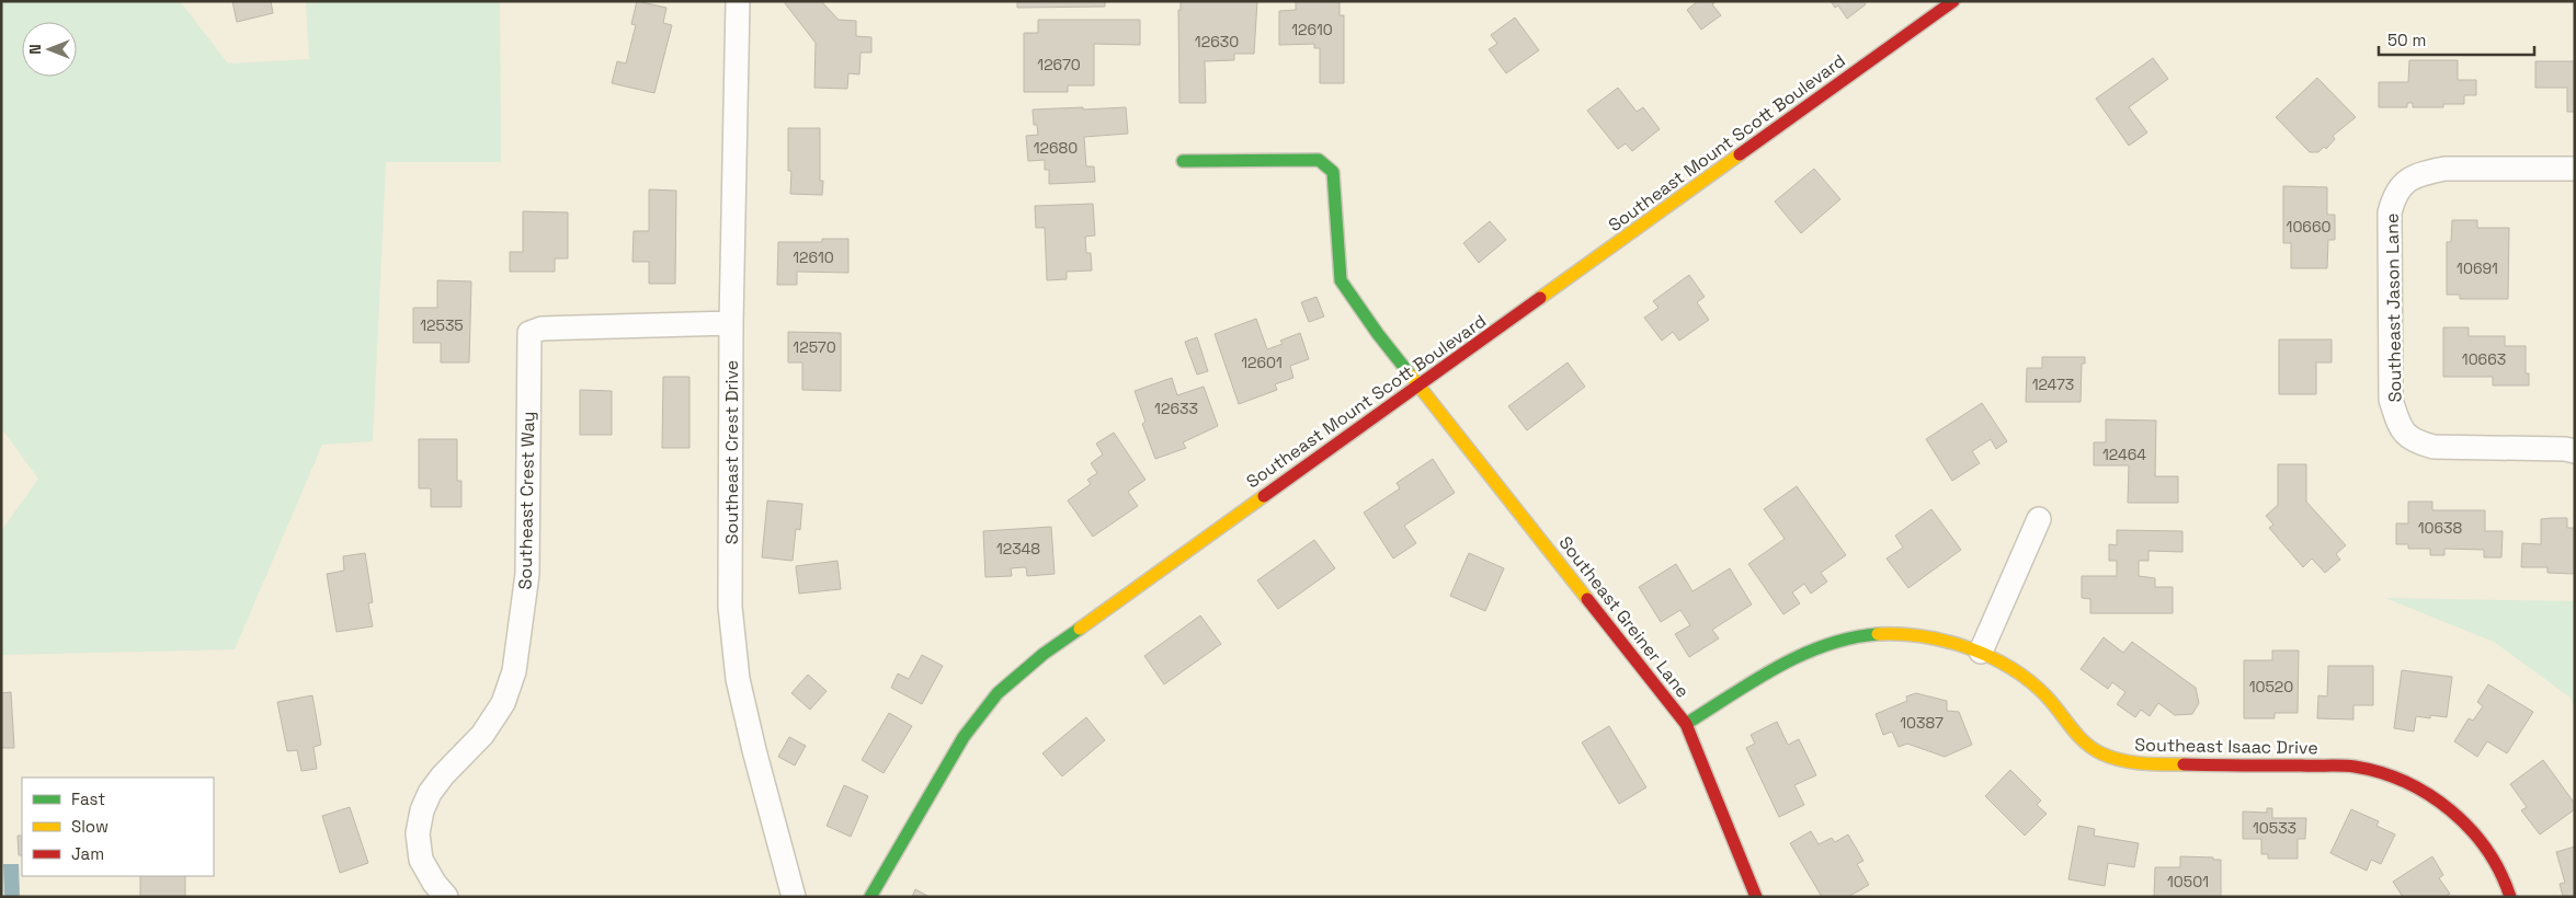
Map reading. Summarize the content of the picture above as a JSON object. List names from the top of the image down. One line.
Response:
{"streets":{"street":["Southeast Mount Scott Boulevard","Southeast Jason Lane","Southeast Crest Drive","Southeast Crest Way","Southeast Greiner Lane","Southeast Isaac Drive"]},"crossings":[["Southeast Mount Scott Boulevard","Southeast Greiner Lane"],["Southeast Crest Drive","Southeast Crest Way"],["Southeast Greiner Lane","Southeast Isaac Drive"]],"house_numbers":["12610","12630","12670","12680","10660","12610","10691","12535","12570","10663","12601","12473","12633","12464","10638","12348","10520","10387","10533","10501"],"legend":["Fast","Slow","Jam"],"scale_bar":"50 m","north":"left"}
